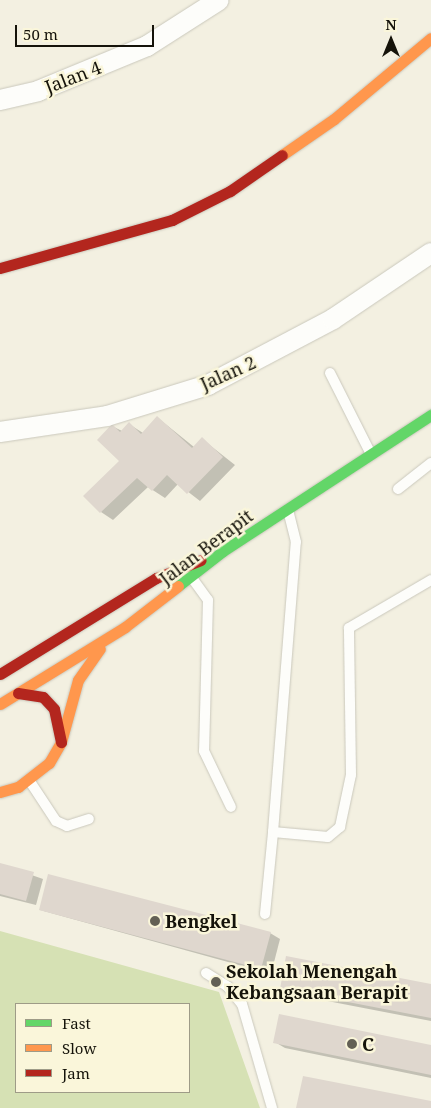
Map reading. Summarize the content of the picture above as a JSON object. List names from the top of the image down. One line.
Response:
{"streets":{"main road":["Jalan Berapit"],"street":["Jalan 4","Jalan 2"]},"places":["Bengkel","Sekolah Menengah Kebangsaan Berapit","C"],"legend":["Fast","Slow","Jam"],"scale_bar":"50 m","north":"top"}
